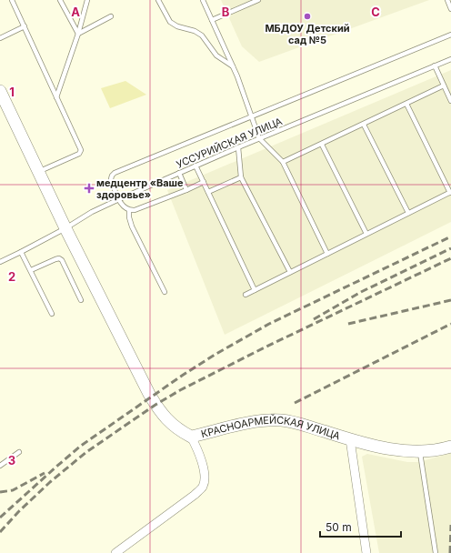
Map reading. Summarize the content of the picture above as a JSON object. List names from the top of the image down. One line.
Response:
{"streets":{"main road":["КРАСНОАРМЕЙСКАЯ УЛИЦА"],"lane":["УССУРИЙСКАЯ УЛИЦА"]},"crossings":[["УССУРИЙСКАЯ УЛИЦА","КРАСНОАРМЕЙСКАЯ УЛИЦА"]],"places":{"other":["МБДОУ Детский сад №5"],"health":["медцентр «Ваше здоровье»"]},"scale_bar":"50 m","grid":{"columns":["A","B","C"],"rows":["1","2","3"]}}
